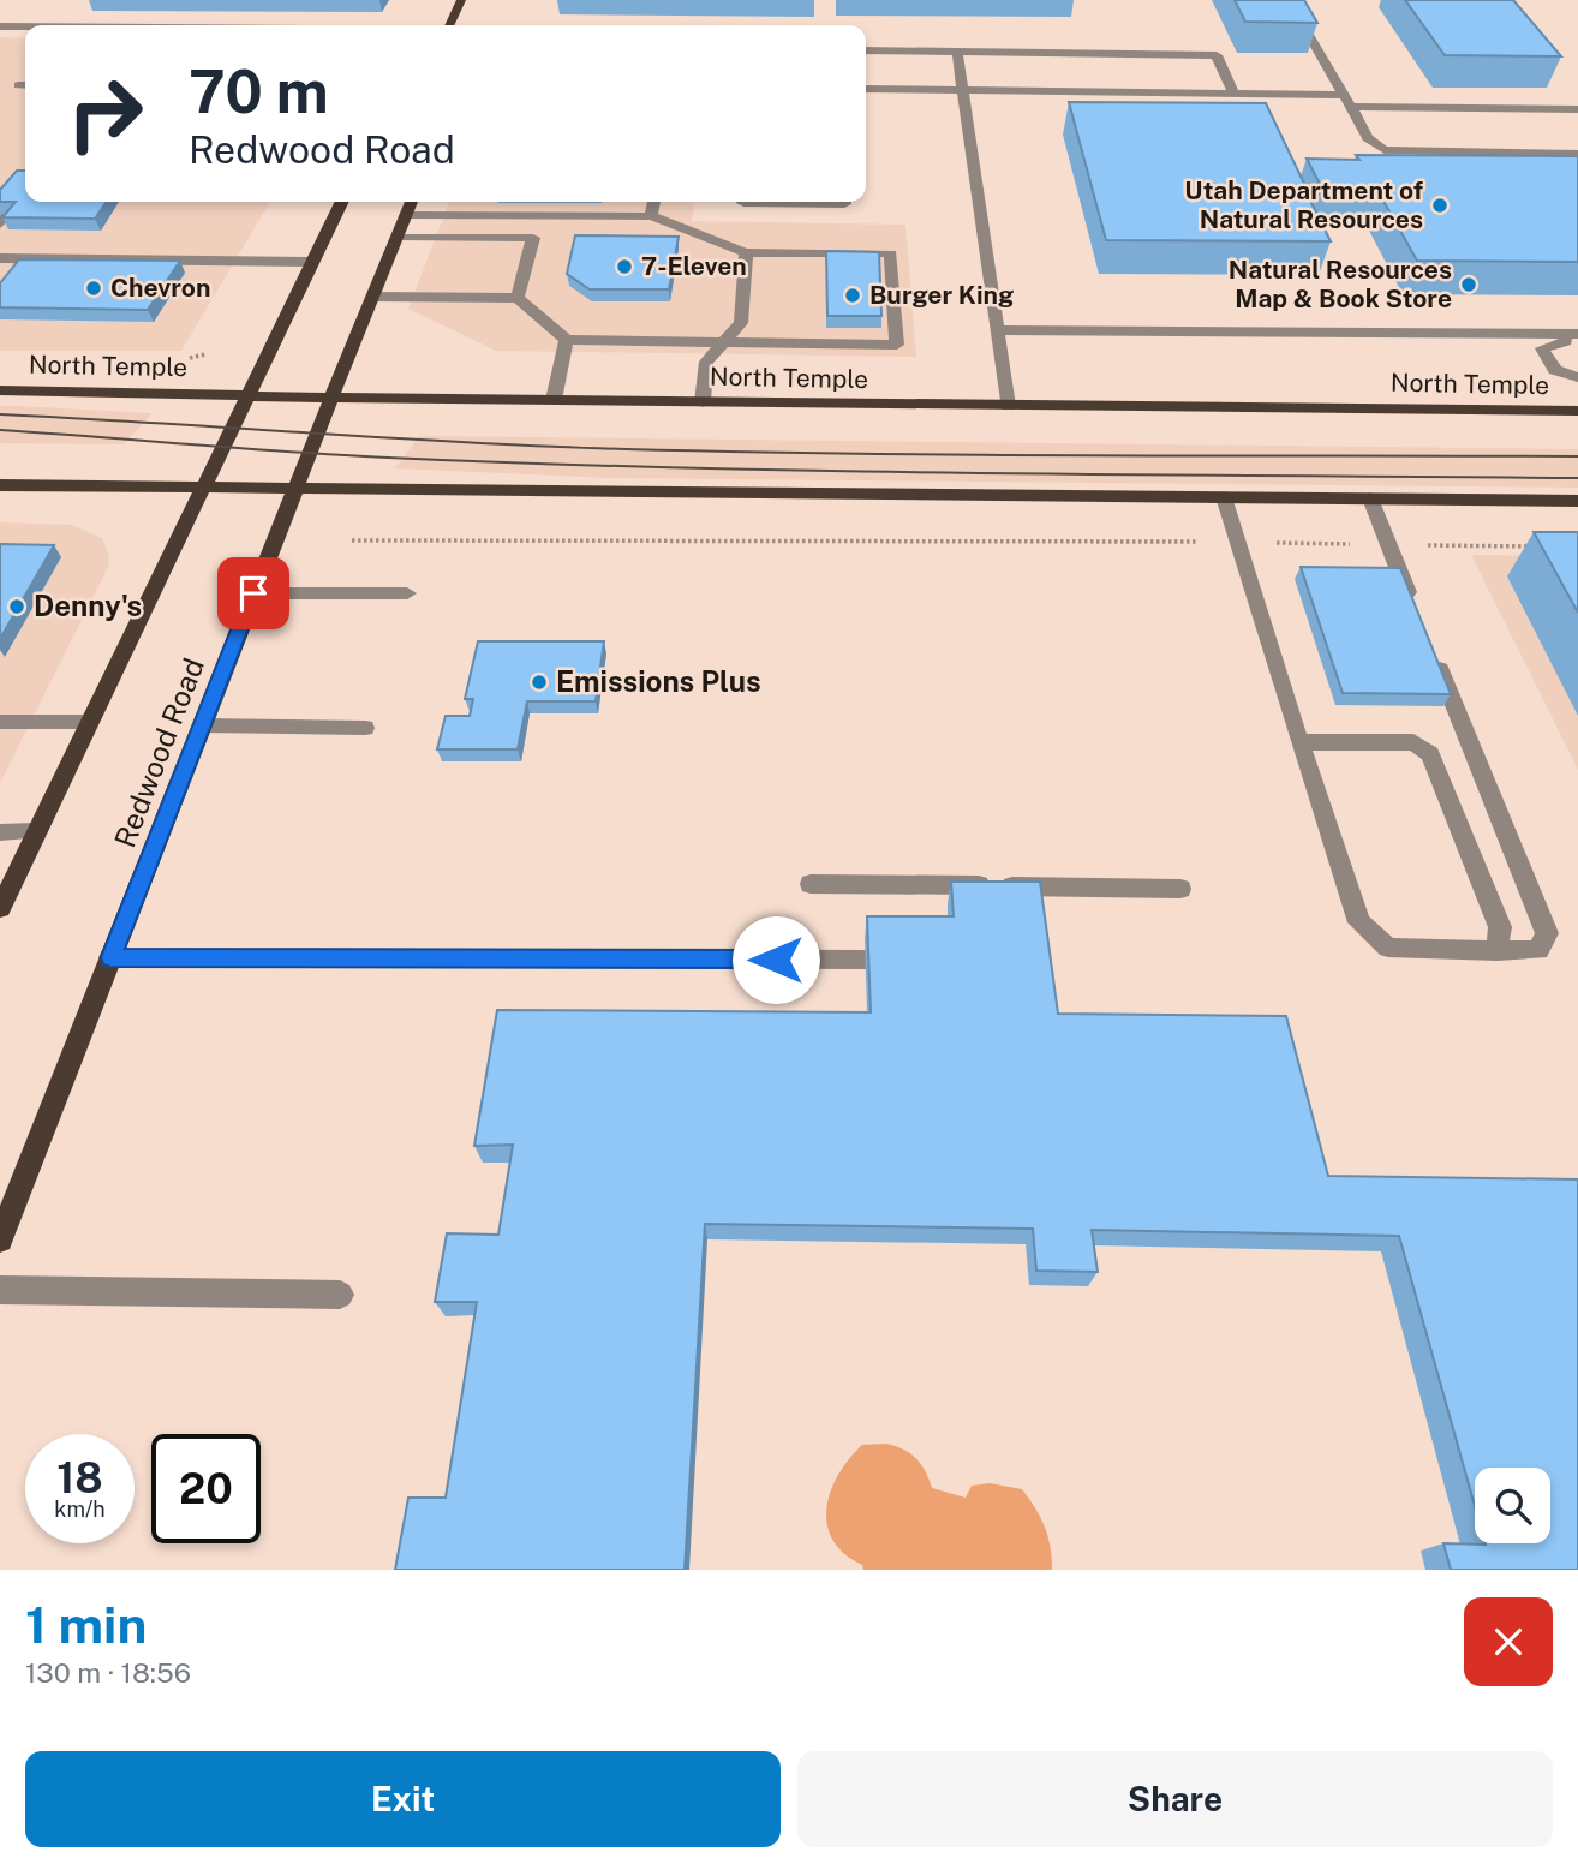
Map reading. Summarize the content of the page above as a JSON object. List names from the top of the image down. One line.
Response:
{"streets":{"main road":["North Temple","Redwood Road"]},"crossings":[["North Temple","Redwood Road"]],"places":["Utah Department of Natural Resources","7-Eleven","Natural Resources Map & Book Store","Chevron","Burger King","Denny's","Emissions Plus"],"page":{"turn":["70 m","Redwood Road"],"speed":"18 km/h","limit":"20","heading":["1 min","130 m · 18:56"],"buttons":["Exit","Share"]}}
